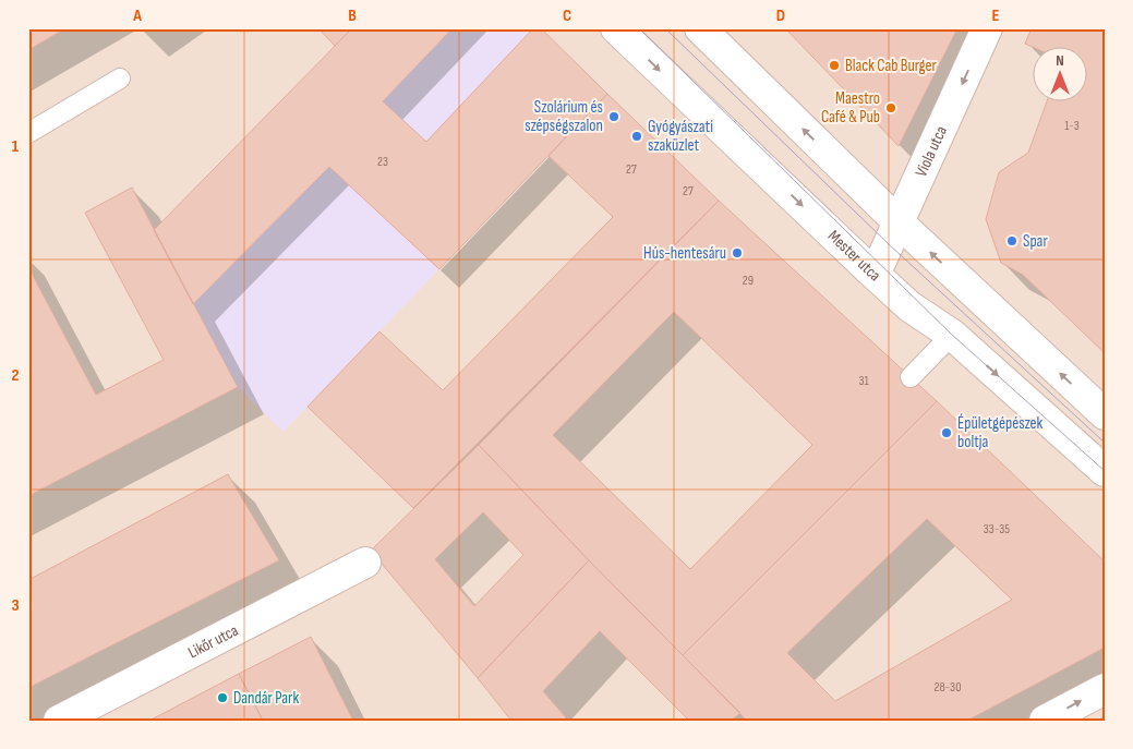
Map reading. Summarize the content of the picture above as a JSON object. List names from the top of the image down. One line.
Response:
{"streets":{"street":["Viola utca","Mester utca","Likőr utca"]},"crossings":[["Viola utca","Mester utca"]],"one_way":["Viola utca"],"places":["Black Cab Burger","Maestro Café & Pub","Szolárium és szépségszalon","Gyógyászati szaküzlet","Spar","Hús-hentesáru","Épületgépészek boltja","Dandár Park"],"house_numbers":["1-3","23","27","27","29","31","33-35","28-30"],"north":"top","grid":{"columns":["A","B","C","D","E"],"rows":["1","2","3"]}}
